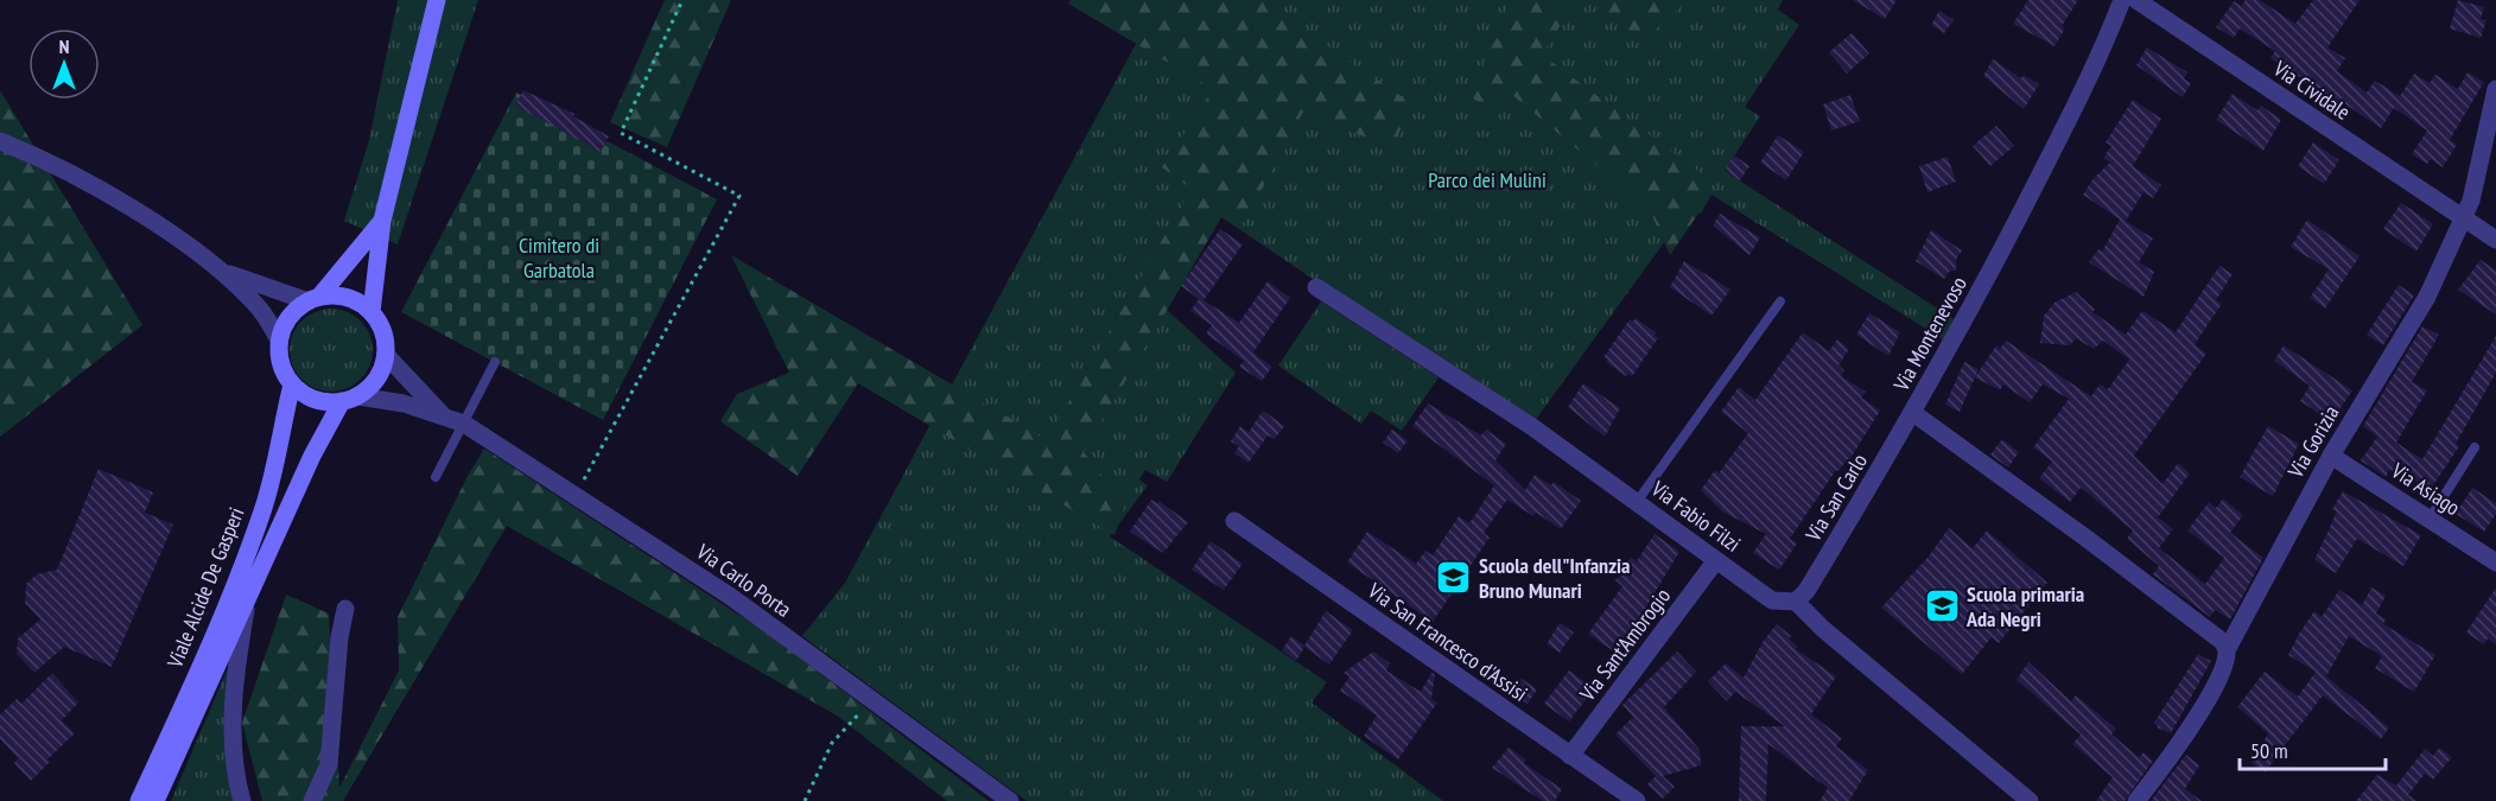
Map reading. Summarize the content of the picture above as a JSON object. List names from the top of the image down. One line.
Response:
{"streets":{"street":["Via Cividale","Via Montenevoso","Via Gorizia","Via Asiago","Via San Carlo","Via Fabio Filzi","Via Carlo Porta","Viale Alcide De Gasperi","Via San Francesco d'Assisi","Via Sant'Ambrogio"]},"crossings":[["Via Cividale","Via Gorizia"],["Via Montenevoso","Via Gorizia"],["Via Montenevoso","Via San Carlo"],["Via Gorizia","Via Asiago"],["Via San Carlo","Via Fabio Filzi"],["Via Fabio Filzi","Via Sant'Ambrogio"],["Via San Francesco d'Assisi","Via Sant'Ambrogio"]],"parks":["Parco dei Mulini","Cimitero di Garbatola"],"places":{"school or university":["Scuola dell\"Infanzia Bruno Munari","Scuola primaria Ada Negri"]},"scale_bar":"50 m","north":"top"}
